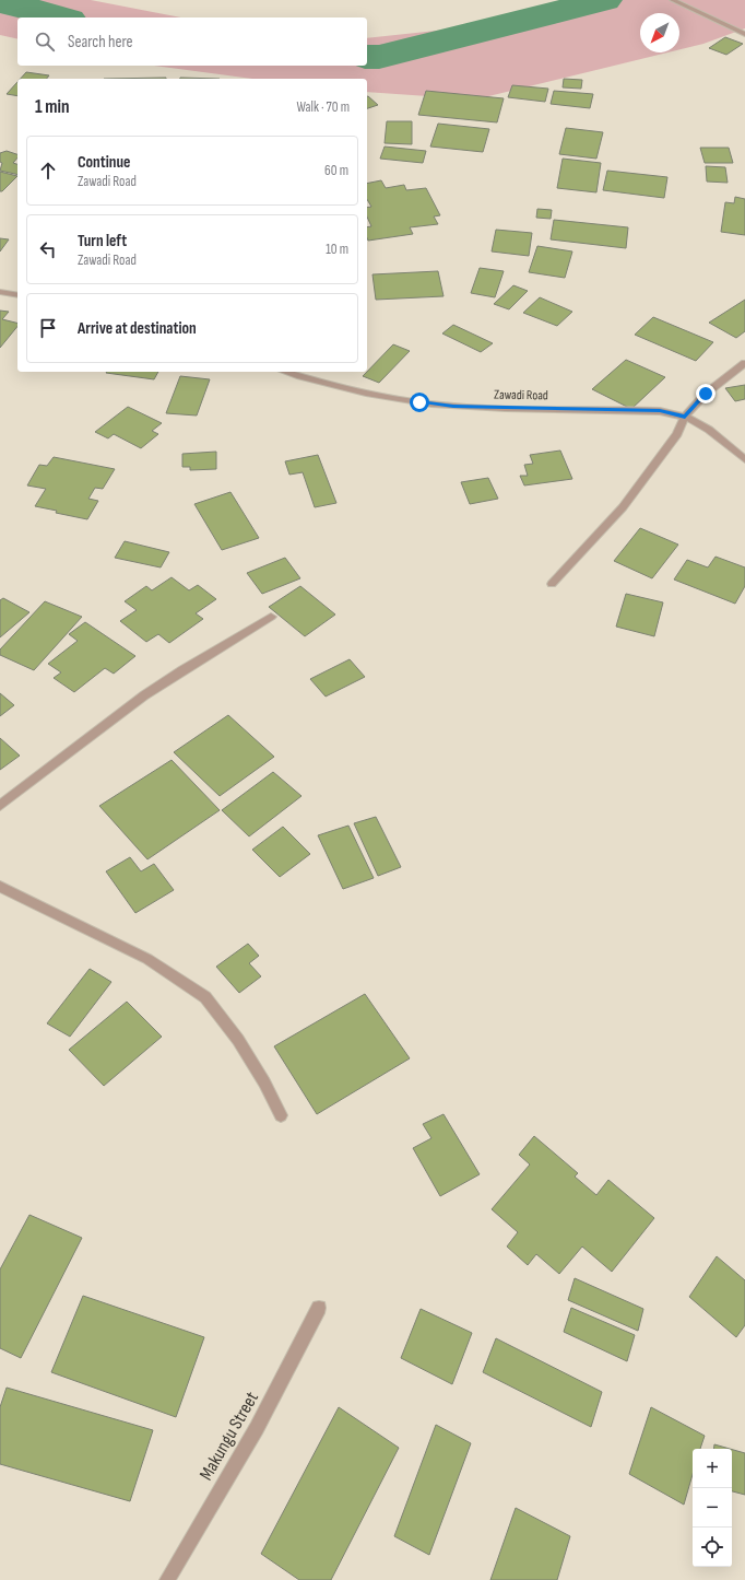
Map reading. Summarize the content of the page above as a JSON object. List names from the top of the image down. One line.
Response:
{"streets":{"street":["Zawadi Road","Makungu Street"]},"north":"bottom left","page":{"search":"Search here","heading":["1 min","Walk · 70 m"],"list":[["Continue","Zawadi Road","60 m"],["Turn left","Zawadi Road","10 m"],"Arrive at destination"],"map_buttons":["+","−"]}}
